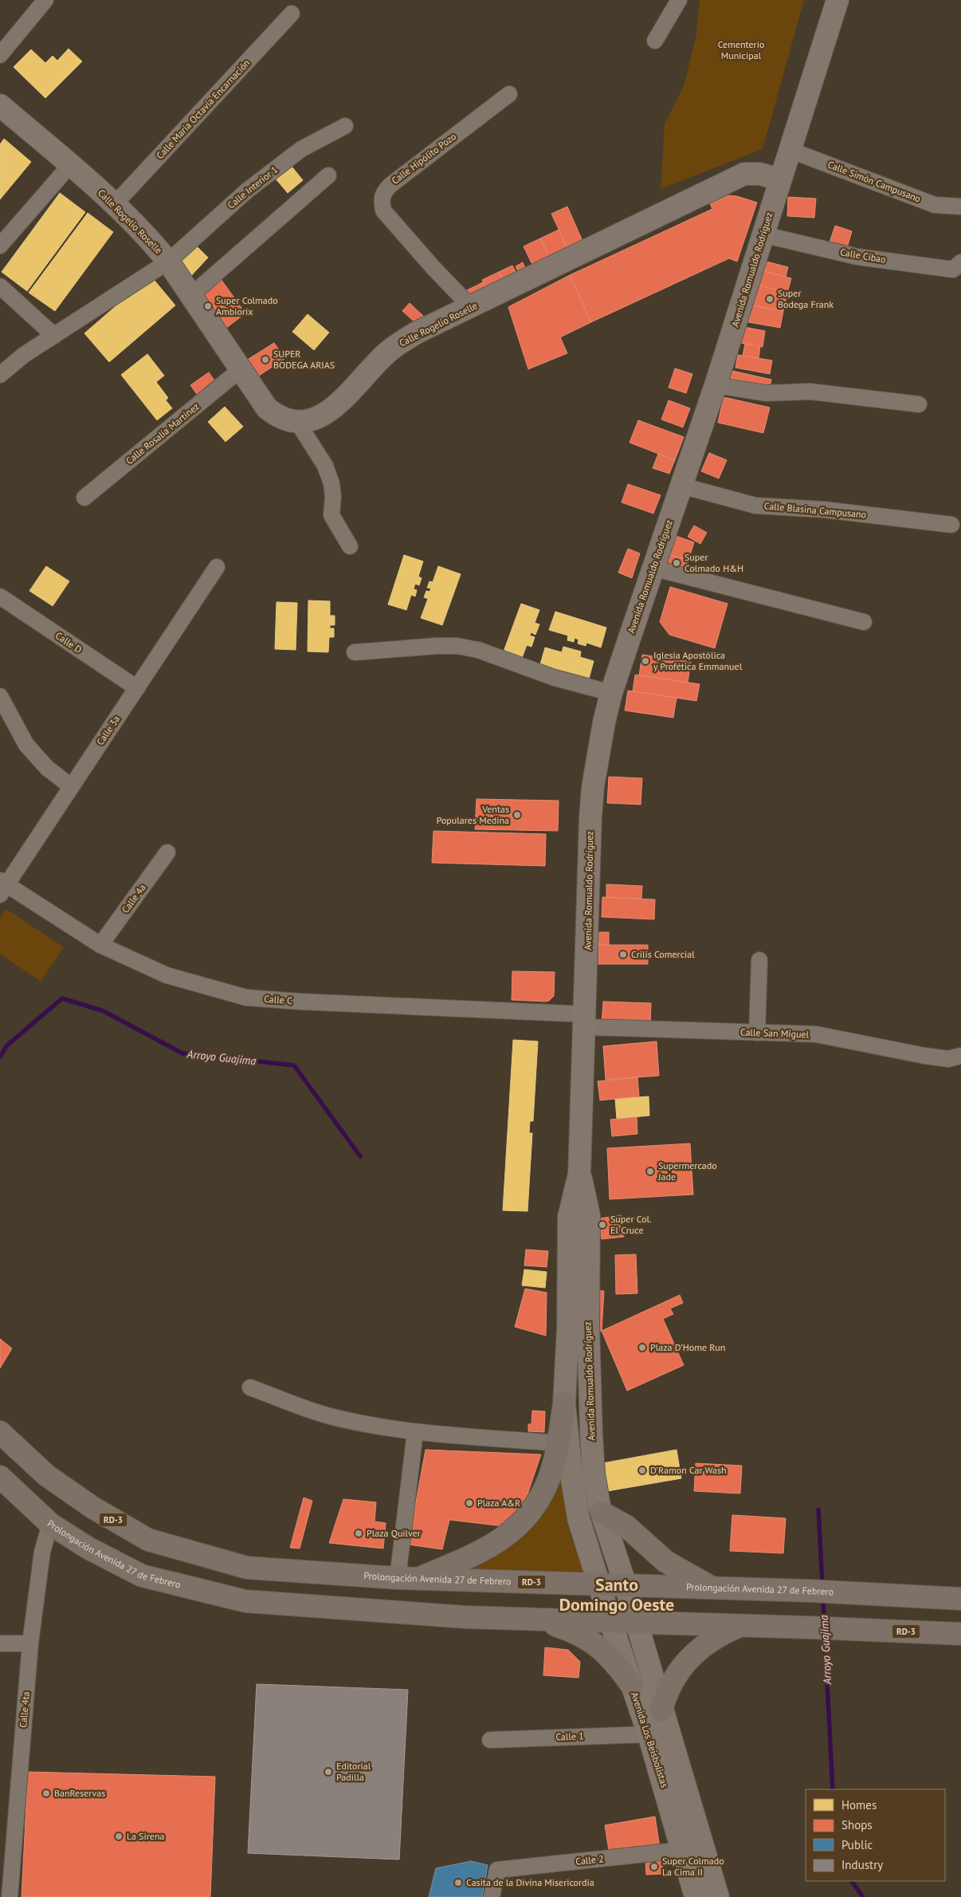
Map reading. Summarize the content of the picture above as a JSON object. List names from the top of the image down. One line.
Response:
{"streets":{"main road":["Calle Rogelio Roselle","Avenida Romualdo Rodríguez","RD-3","Prolongación Avenida 27 de Febrero","Avenida Los Beisbolistas"],"street":["Calle María Octavia Encarnación","Calle Hipólito Pozo","Calle Simón Campusano","Calle Interior 1","Calle Cibao","Calle Rosalía Martínez","Calle Blasina Campusano","Calle D","Calle 3a","Calle 4a","Calle C","Calle San Miguel","Calle 4ta","Calle 1","Calle 2"]},"crossings":[["Calle María Octavia Encarnación","Calle Rogelio Roselle"],["Calle Hipólito Pozo","Calle Rogelio Roselle"],["Calle Simón Campusano","Avenida Romualdo Rodríguez"],["Calle Interior 1","Calle Rogelio Roselle"],["Calle Rogelio Roselle","Avenida Romualdo Rodríguez"],["Calle Rogelio Roselle","Calle Rosalía Martínez"],["Calle Cibao","Avenida Romualdo Rodríguez"],["Avenida Romualdo Rodríguez","Calle Blasina Campusano"],["Avenida Romualdo Rodríguez","Calle C"],["Avenida Romualdo Rodríguez","Calle San Miguel"],["Avenida Romualdo Rodríguez","Prolongación Avenida 27 de Febrero"],["Avenida Romualdo Rodríguez","Avenida Los Beisbolistas"],["Calle D","Calle 3a"],["Calle 3a","Calle C"],["Calle 4a","Calle C"],["Calle C","Calle San Miguel"],["Prolongación Avenida 27 de Febrero","Calle 4ta"],["Prolongación Avenida 27 de Febrero","Avenida Los Beisbolistas"],["Calle 1","Avenida Los Beisbolistas"],["Avenida Los Beisbolistas","Calle 2"]],"districts":["Santo Domingo Oeste"],"water":["Arroyo Guajima"],"parks":["Cementerio Municipal"],"places":["Super Bodega Frank","Super Colmado Ambiorix","SUPER BODEGA ARIAS","Super Colmado H&H","Iglesia Apostólica y Profética Emmanuel","Ventas Populares Medina","Crilis Comercial","Supermercado Jade","Super Col. El Cruce","Plaza D'Home Run","D'Ramon Car Wash","Plaza A&R","Plaza Quilver","Editorial Padilla","BanReservas","La Sirena","Super Colmado La Cima II","Casita de la Divina Misericordia"],"legend":["Homes","Shops","Public","Industry"]}
